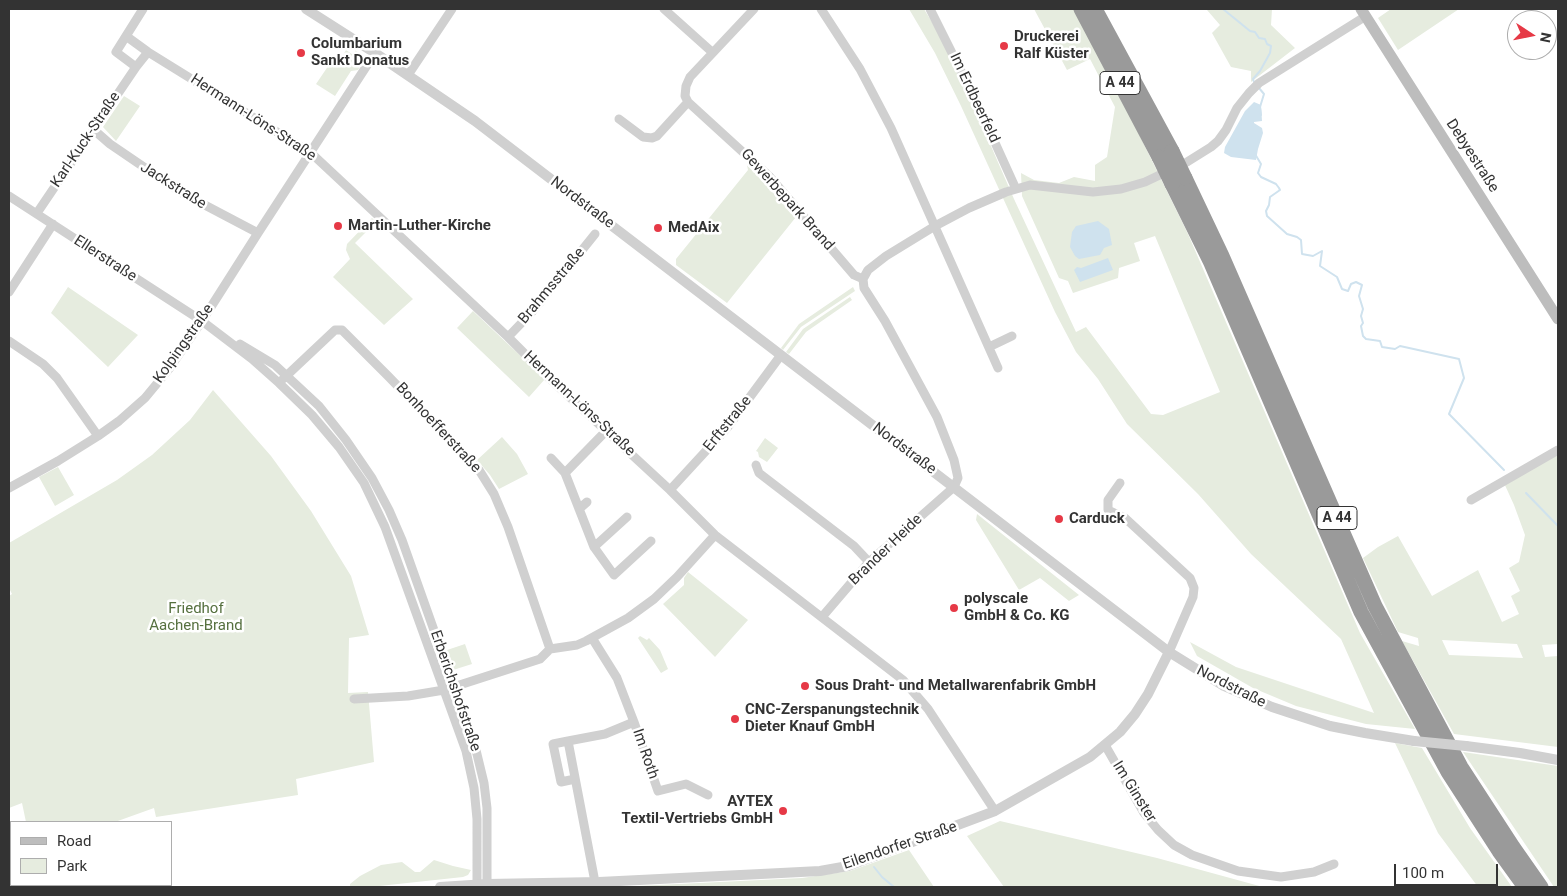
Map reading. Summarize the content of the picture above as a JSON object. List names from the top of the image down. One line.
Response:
{"streets":{"highway":["A 44"],"main road":["Debyestraße"],"street":["Im Erdbeerfeld","Hermann-Löns-Straße","Karl-Kuck-Straße","Jackstraße","Gewerbepark Brand","Nordstraße","Ellerstraße","Brahmsstraße","Kolpingstraße","Erftstraße","Bonhoefferstraße","Brander Heide","Erberichshofstraße","Im Roth","Im Ginster","Eilendorfer Straße"]},"crossings":[["Hermann-Löns-Straße","Karl-Kuck-Straße"],["Hermann-Löns-Straße","Brahmsstraße"],["Hermann-Löns-Straße","Kolpingstraße"],["Hermann-Löns-Straße","Erftstraße"],["Hermann-Löns-Straße","Brander Heide"],["Hermann-Löns-Straße","Eilendorfer Straße"],["Karl-Kuck-Straße","Jackstraße"],["Karl-Kuck-Straße","Ellerstraße"],["Jackstraße","Kolpingstraße"],["Gewerbepark Brand","Nordstraße"],["Gewerbepark Brand","Brander Heide"],["Nordstraße","Kolpingstraße"],["Nordstraße","Erftstraße"],["Nordstraße","Brander Heide"],["Nordstraße","Eilendorfer Straße"],["Ellerstraße","Kolpingstraße"],["Ellerstraße","Erberichshofstraße"],["Kolpingstraße","Erberichshofstraße"],["Bonhoefferstraße","Erberichshofstraße"],["Erberichshofstraße","Eilendorfer Straße"],["Im Ginster","Eilendorfer Straße"]],"parks":["Friedhof Aachen-Brand"],"places":["Druckerei Ralf Küster","Columbarium Sankt Donatus","Martin-Luther-Kirche","MedAix","Carduck","polyscale GmbH & Co. KG","Sous Draht- und Metallwarenfabrik GmbH","CNC-Zerspanungstechnik Dieter Knauf GmbH","AYTEX Textil-Vertriebs GmbH"],"legend":["Road","Park"],"scale_bar":"100 m","north":"right"}
